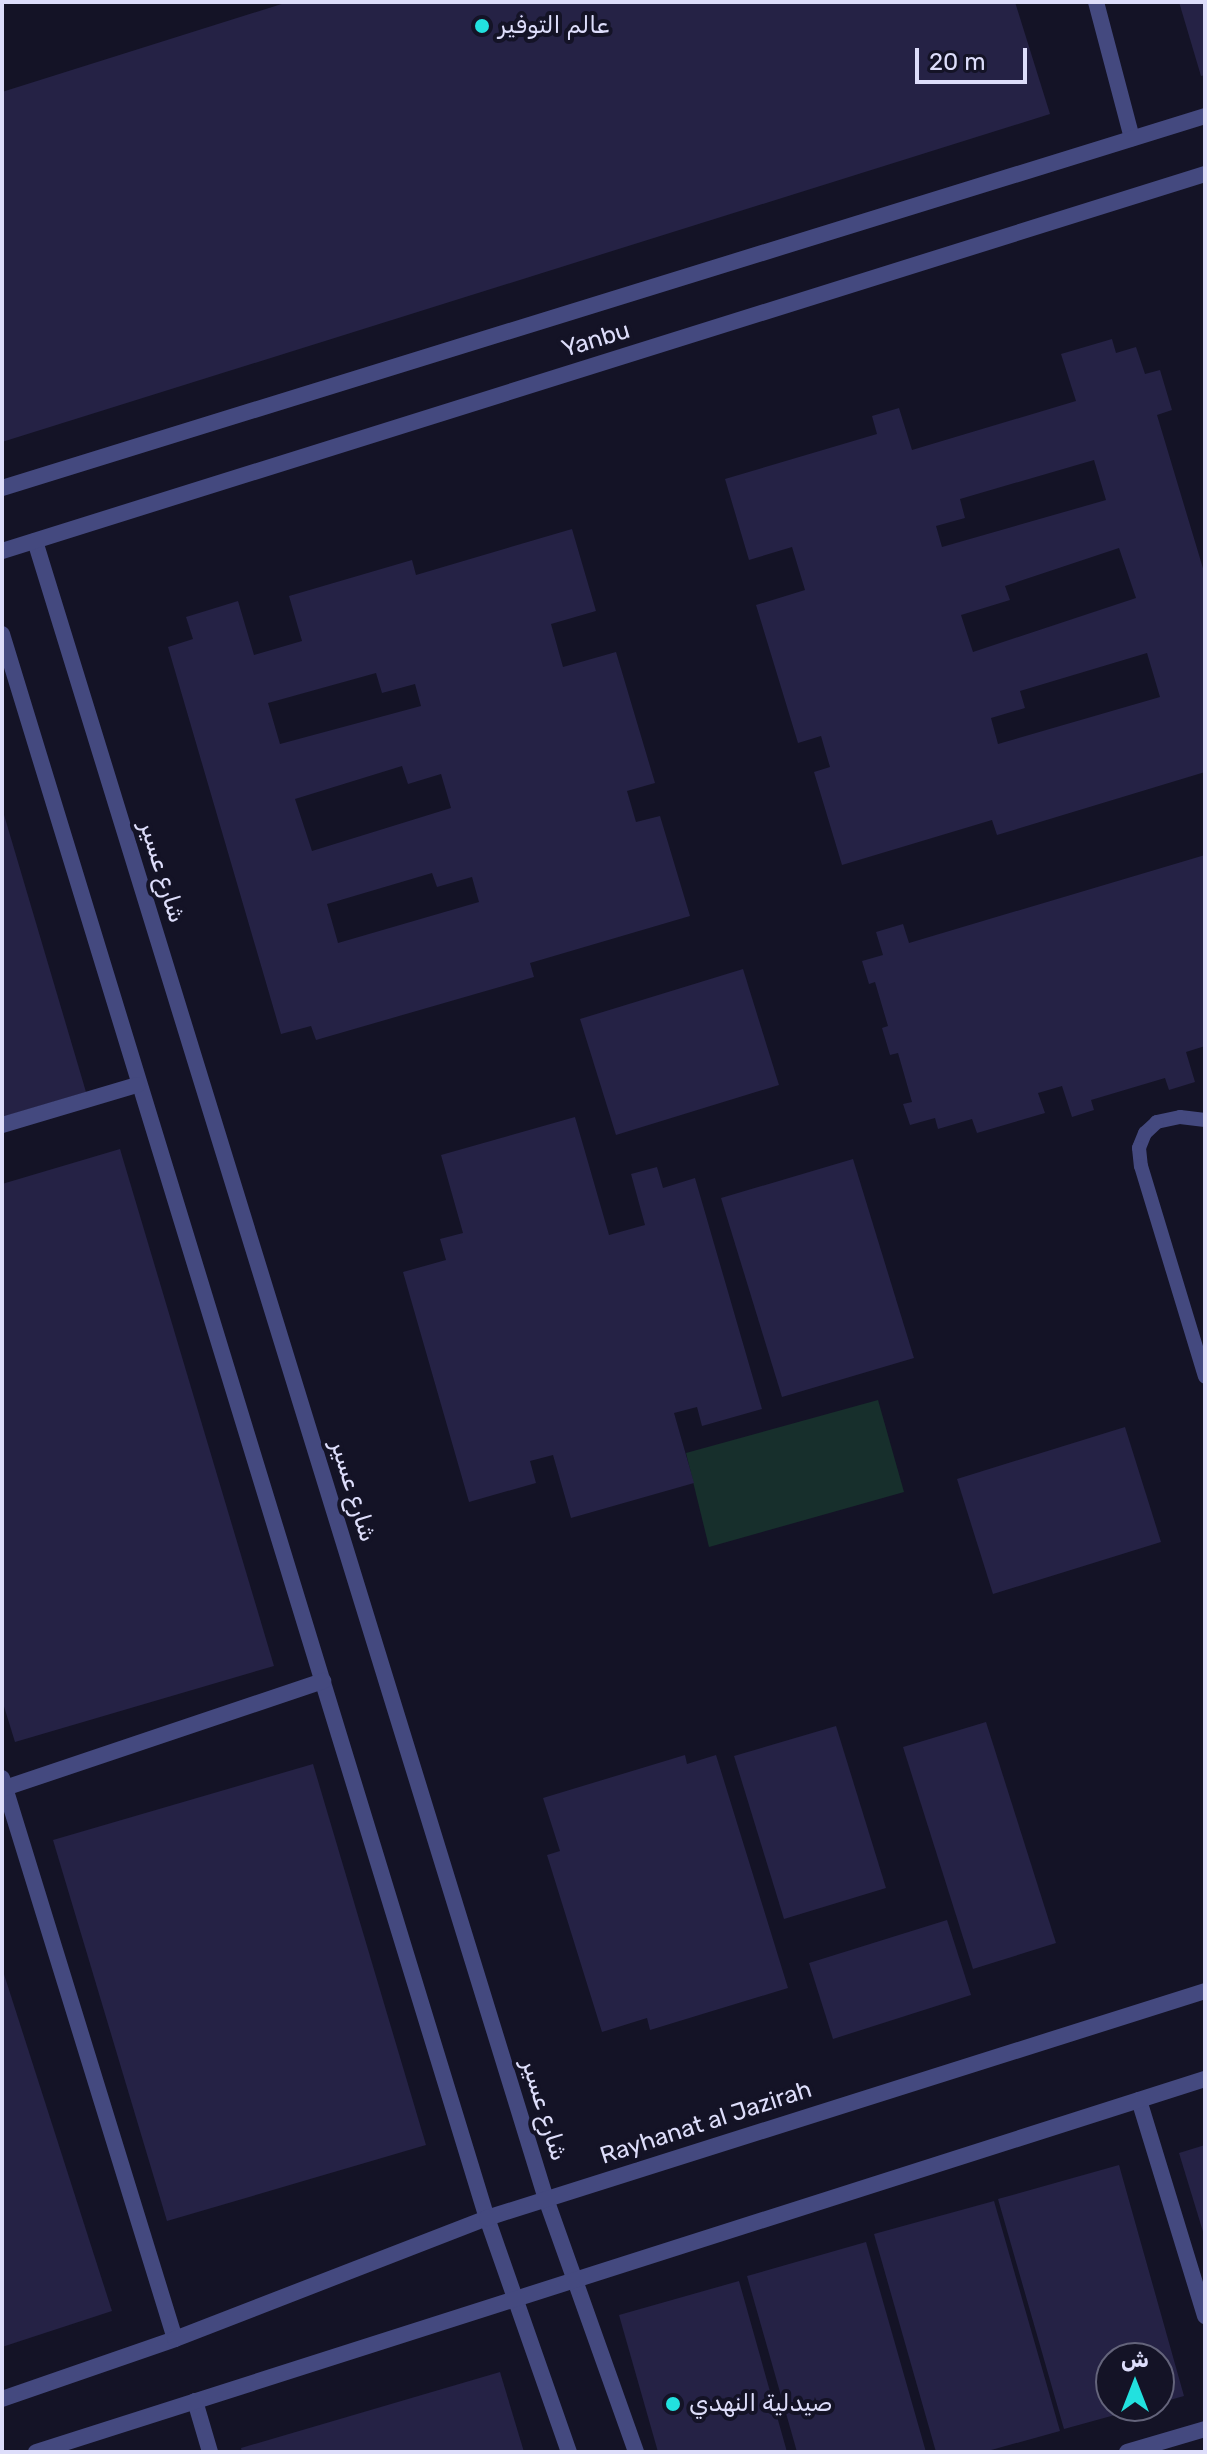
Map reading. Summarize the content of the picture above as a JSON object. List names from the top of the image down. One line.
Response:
{"streets":{"street":["Yanbu","شارع عسير","Rayhanat al Jazirah"]},"crossings":[["Yanbu","شارع عسير"],["شارع عسير","Rayhanat al Jazirah"]],"places":["عالم التوفير","صيدلية النهدي"],"scale_bar":"20 m","north":"top"}
